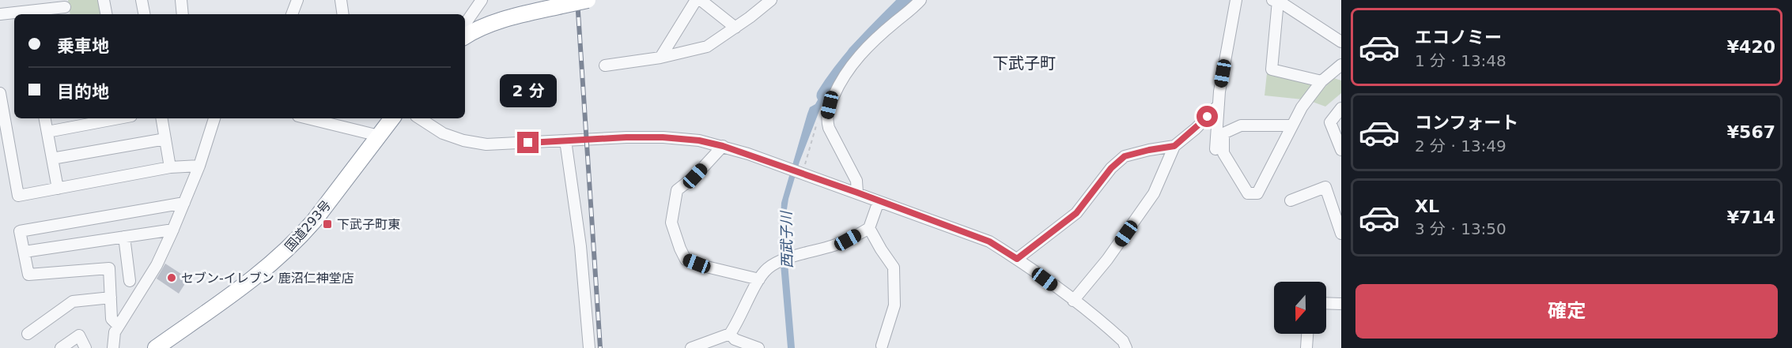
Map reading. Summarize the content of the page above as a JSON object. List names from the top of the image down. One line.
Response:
{"streets":{"highway":["国道293号"]},"districts":["下武子町"],"water":["西武子川"],"places":{"transit":["下武子町東"],"other":["セブン-イレブン 鹿沼仁神堂店"]},"north":"bottom","page":{"list":[{"name":"エコノミー","note":"1 分 · 13:48","value":"¥420"},{"name":"コンフォート","note":"2 分 · 13:49","value":"¥567"},{"name":"XL","note":"3 分 · 13:50","value":"¥714"}],"banner":["乗車地","目的地"],"bubble":"2 分","buttons":"確定"}}
